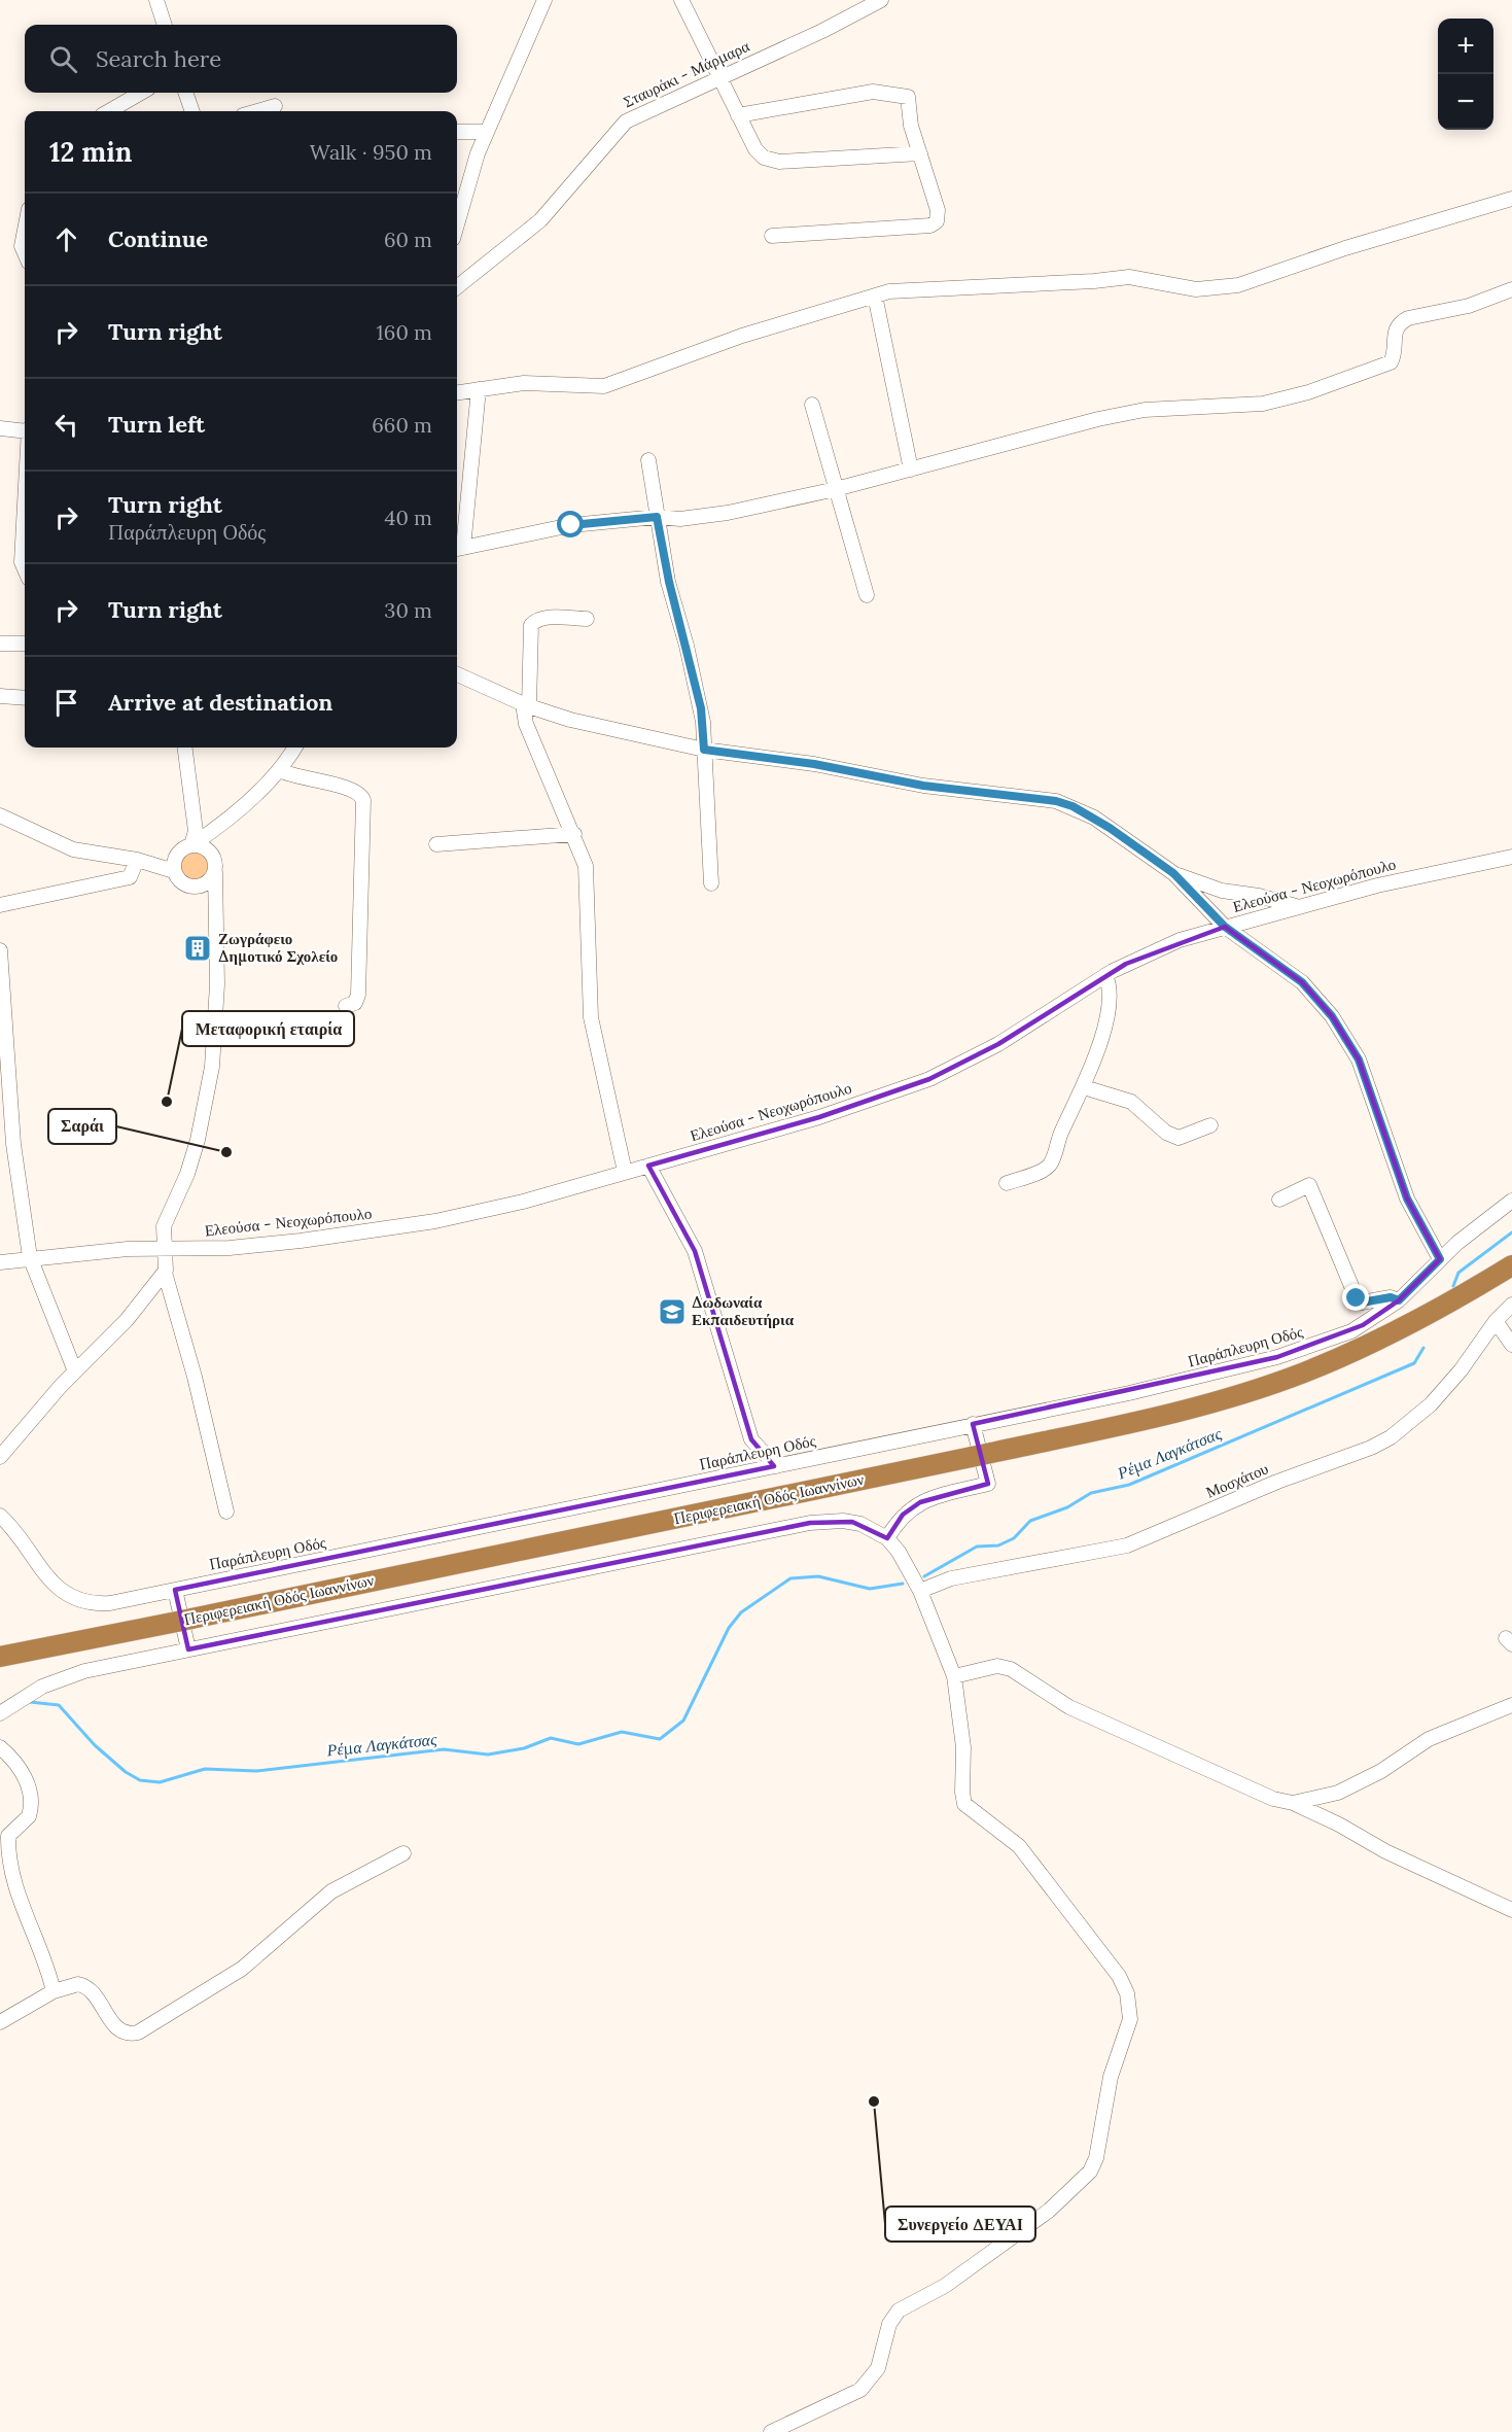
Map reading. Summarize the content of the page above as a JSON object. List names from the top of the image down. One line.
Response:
{"streets":{"highway":["Περιφερειακή Οδός Ιωαννίνων"],"street":["Σταυράκι - Μάρμαρα","Ελεούσα - Νεοχωρόπουλο","Παράπλευρη Οδός","Μοσχάτου"]},"water":["Ρέμα Λαγκάτσας"],"places":{"building":["Ζωγράφειο Δημοτικό Σχολείο"],"other":["Μεταφορική εταιρία","Σαράι","Συνεργείο ΔΕΥΑΙ"],"school or university":["Δωδωναία Εκπαιδευτήρια"]},"page":{"map_buttons":["+","−"],"search":"Search here","heading":["12 min","Walk · 950 m"],"list":[["Continue","60 m"],["Turn right","160 m"],["Turn left","660 m"],["Turn right","Παράπλευρη Οδός","40 m"],["Turn right","30 m"],"Arrive at destination"]}}
